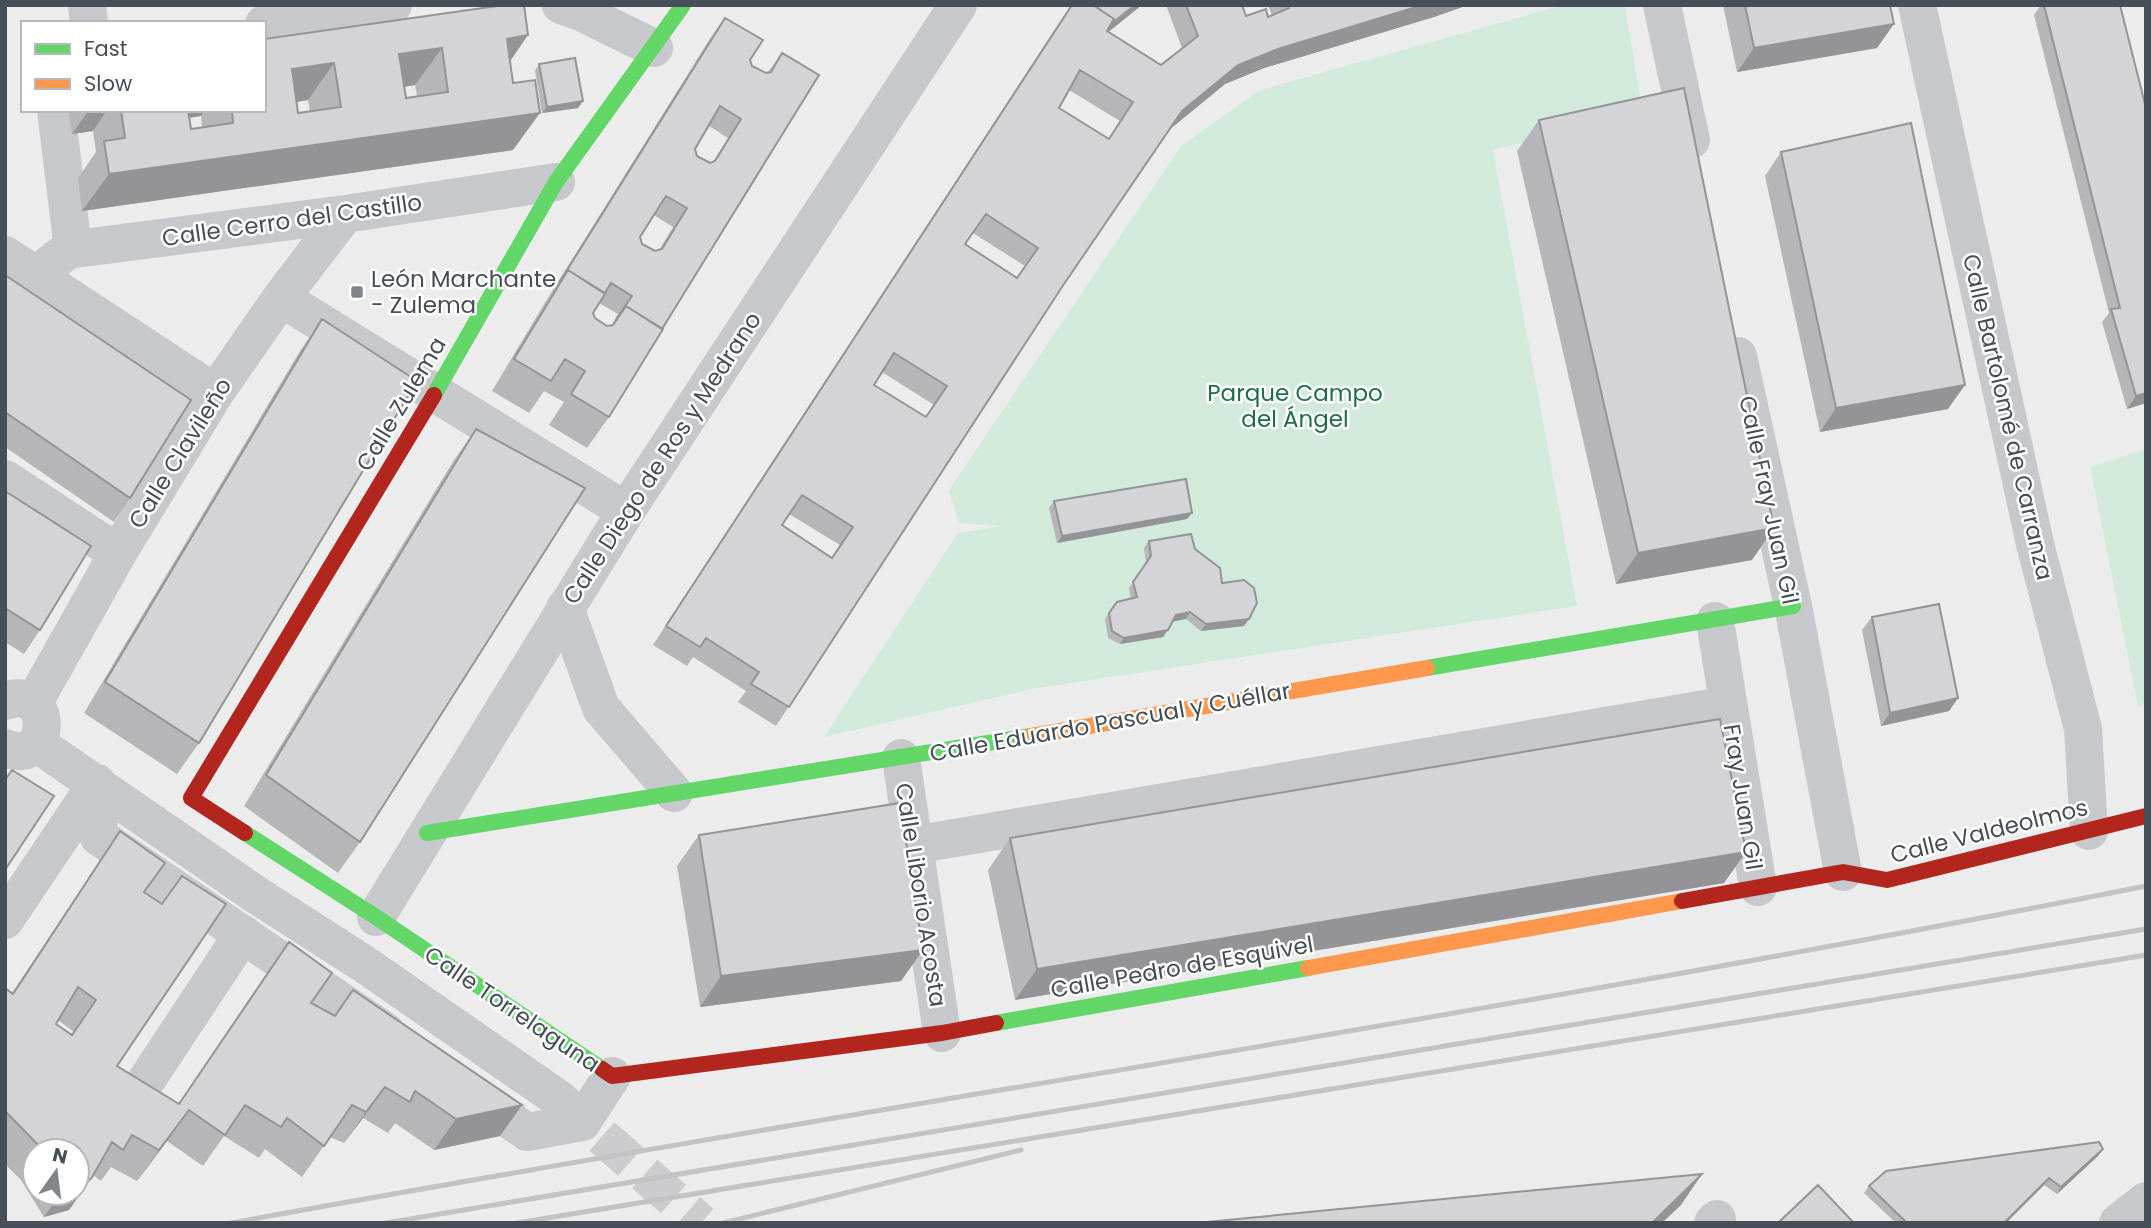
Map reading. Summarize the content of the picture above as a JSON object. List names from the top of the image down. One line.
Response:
{"streets":{"street":["Calle Cerro del Castillo","Calle Zulema","Calle Bartolomé de Carranza","Calle Clavileño","Calle Diego de Ros y Medrano","Calle Fray Juan Gil","Calle Eduardo Pascual y Cuéllar","Fray Juan Gil","Calle Valdeolmos","Calle Liborio Acosta","Calle Pedro de Esquivel","Calle Torrelaguna"]},"crossings":[["Calle Cerro del Castillo","Calle Zulema"],["Calle Cerro del Castillo","Calle Clavileño"],["Calle Zulema","Calle Torrelaguna"],["Calle Bartolomé de Carranza","Calle Valdeolmos"],["Calle Diego de Ros y Medrano","Calle Eduardo Pascual y Cuéllar"],["Calle Diego de Ros y Medrano","Calle Torrelaguna"],["Calle Fray Juan Gil","Calle Eduardo Pascual y Cuéllar"],["Calle Fray Juan Gil","Fray Juan Gil"],["Calle Fray Juan Gil","Calle Valdeolmos"],["Calle Eduardo Pascual y Cuéllar","Fray Juan Gil"],["Calle Eduardo Pascual y Cuéllar","Calle Liborio Acosta"],["Fray Juan Gil","Calle Valdeolmos"],["Fray Juan Gil","Calle Pedro de Esquivel"],["Calle Liborio Acosta","Calle Pedro de Esquivel"],["Calle Pedro de Esquivel","Calle Torrelaguna"]],"parks":["Parque Campo del Ángel"],"places":{"transit":["León Marchante - Zulema"]},"legend":["Fast","Slow"],"north":"top"}
